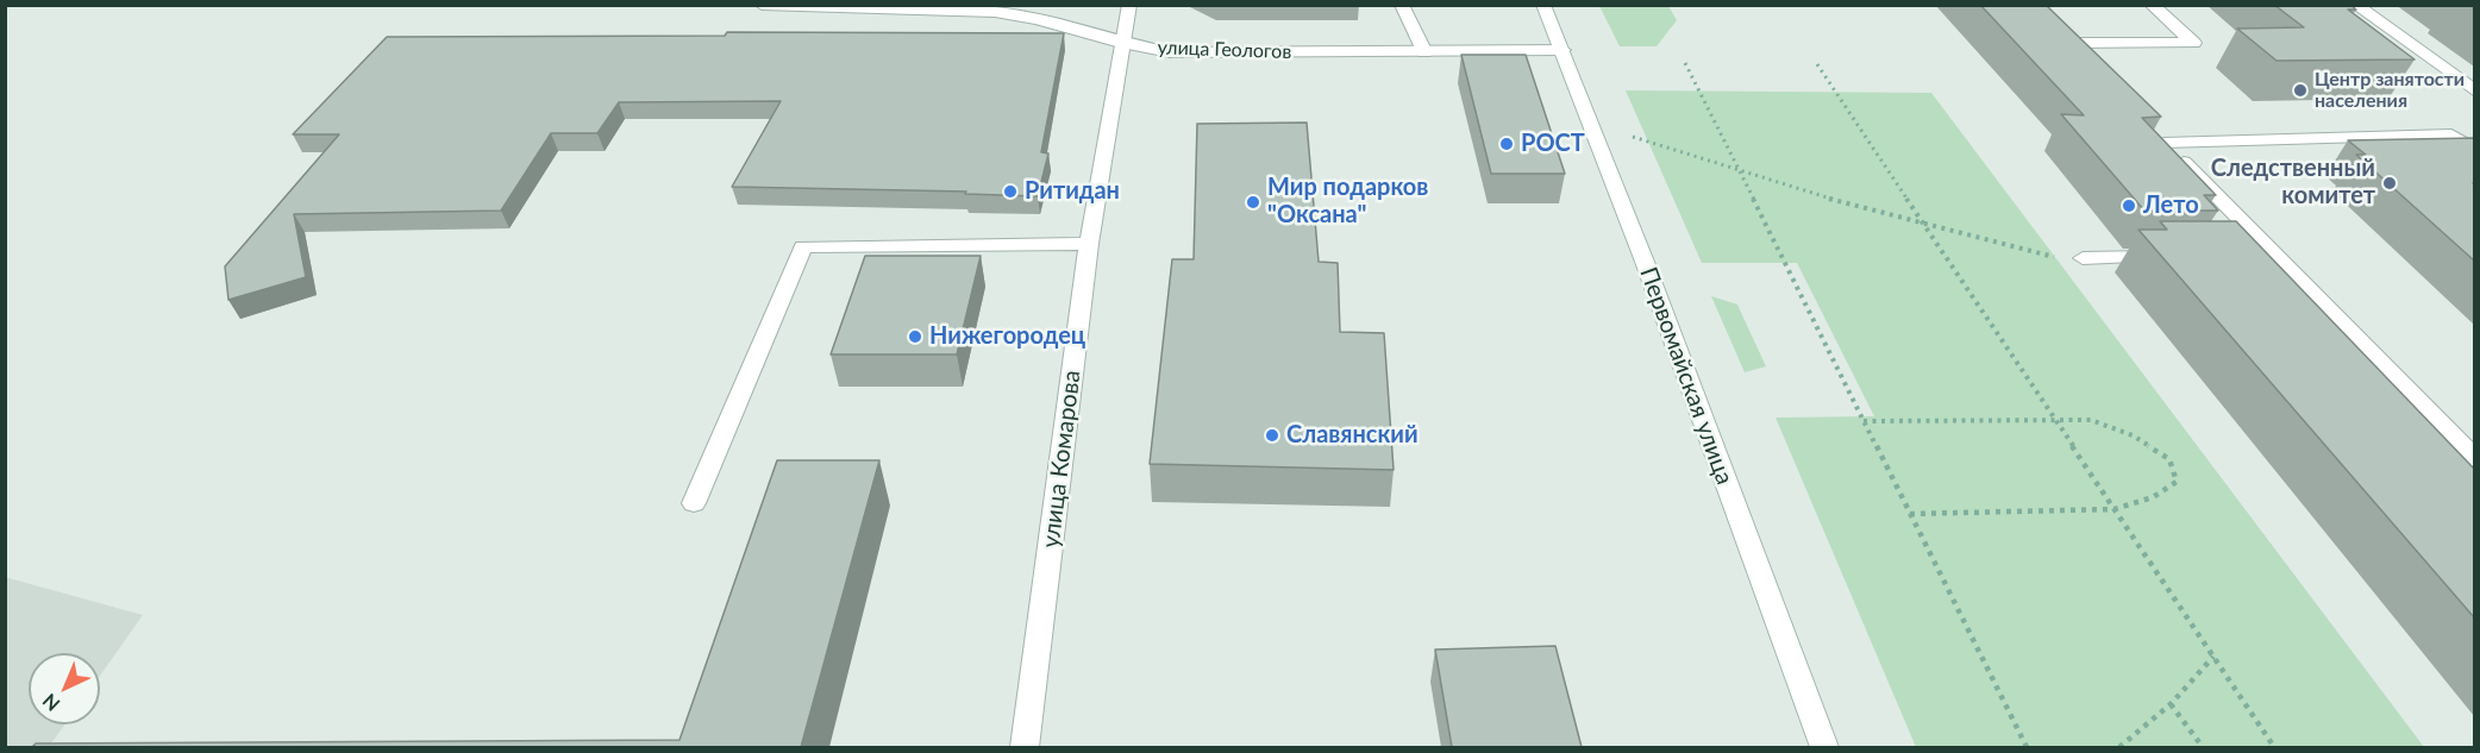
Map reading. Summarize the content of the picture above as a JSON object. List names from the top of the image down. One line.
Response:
{"streets":{"main road":["улица Геологов","Первомайская улица","улица Комарова"]},"crossings":[["улица Геологов","Первомайская улица"],["улица Геологов","улица Комарова"]],"places":["Центр занятости населения","РОСТ","Следственный комитет","Ритидан","Мир подарков \"Оксана\"","Лето","Нижегородец","Славянский"],"north":"bottom left"}
